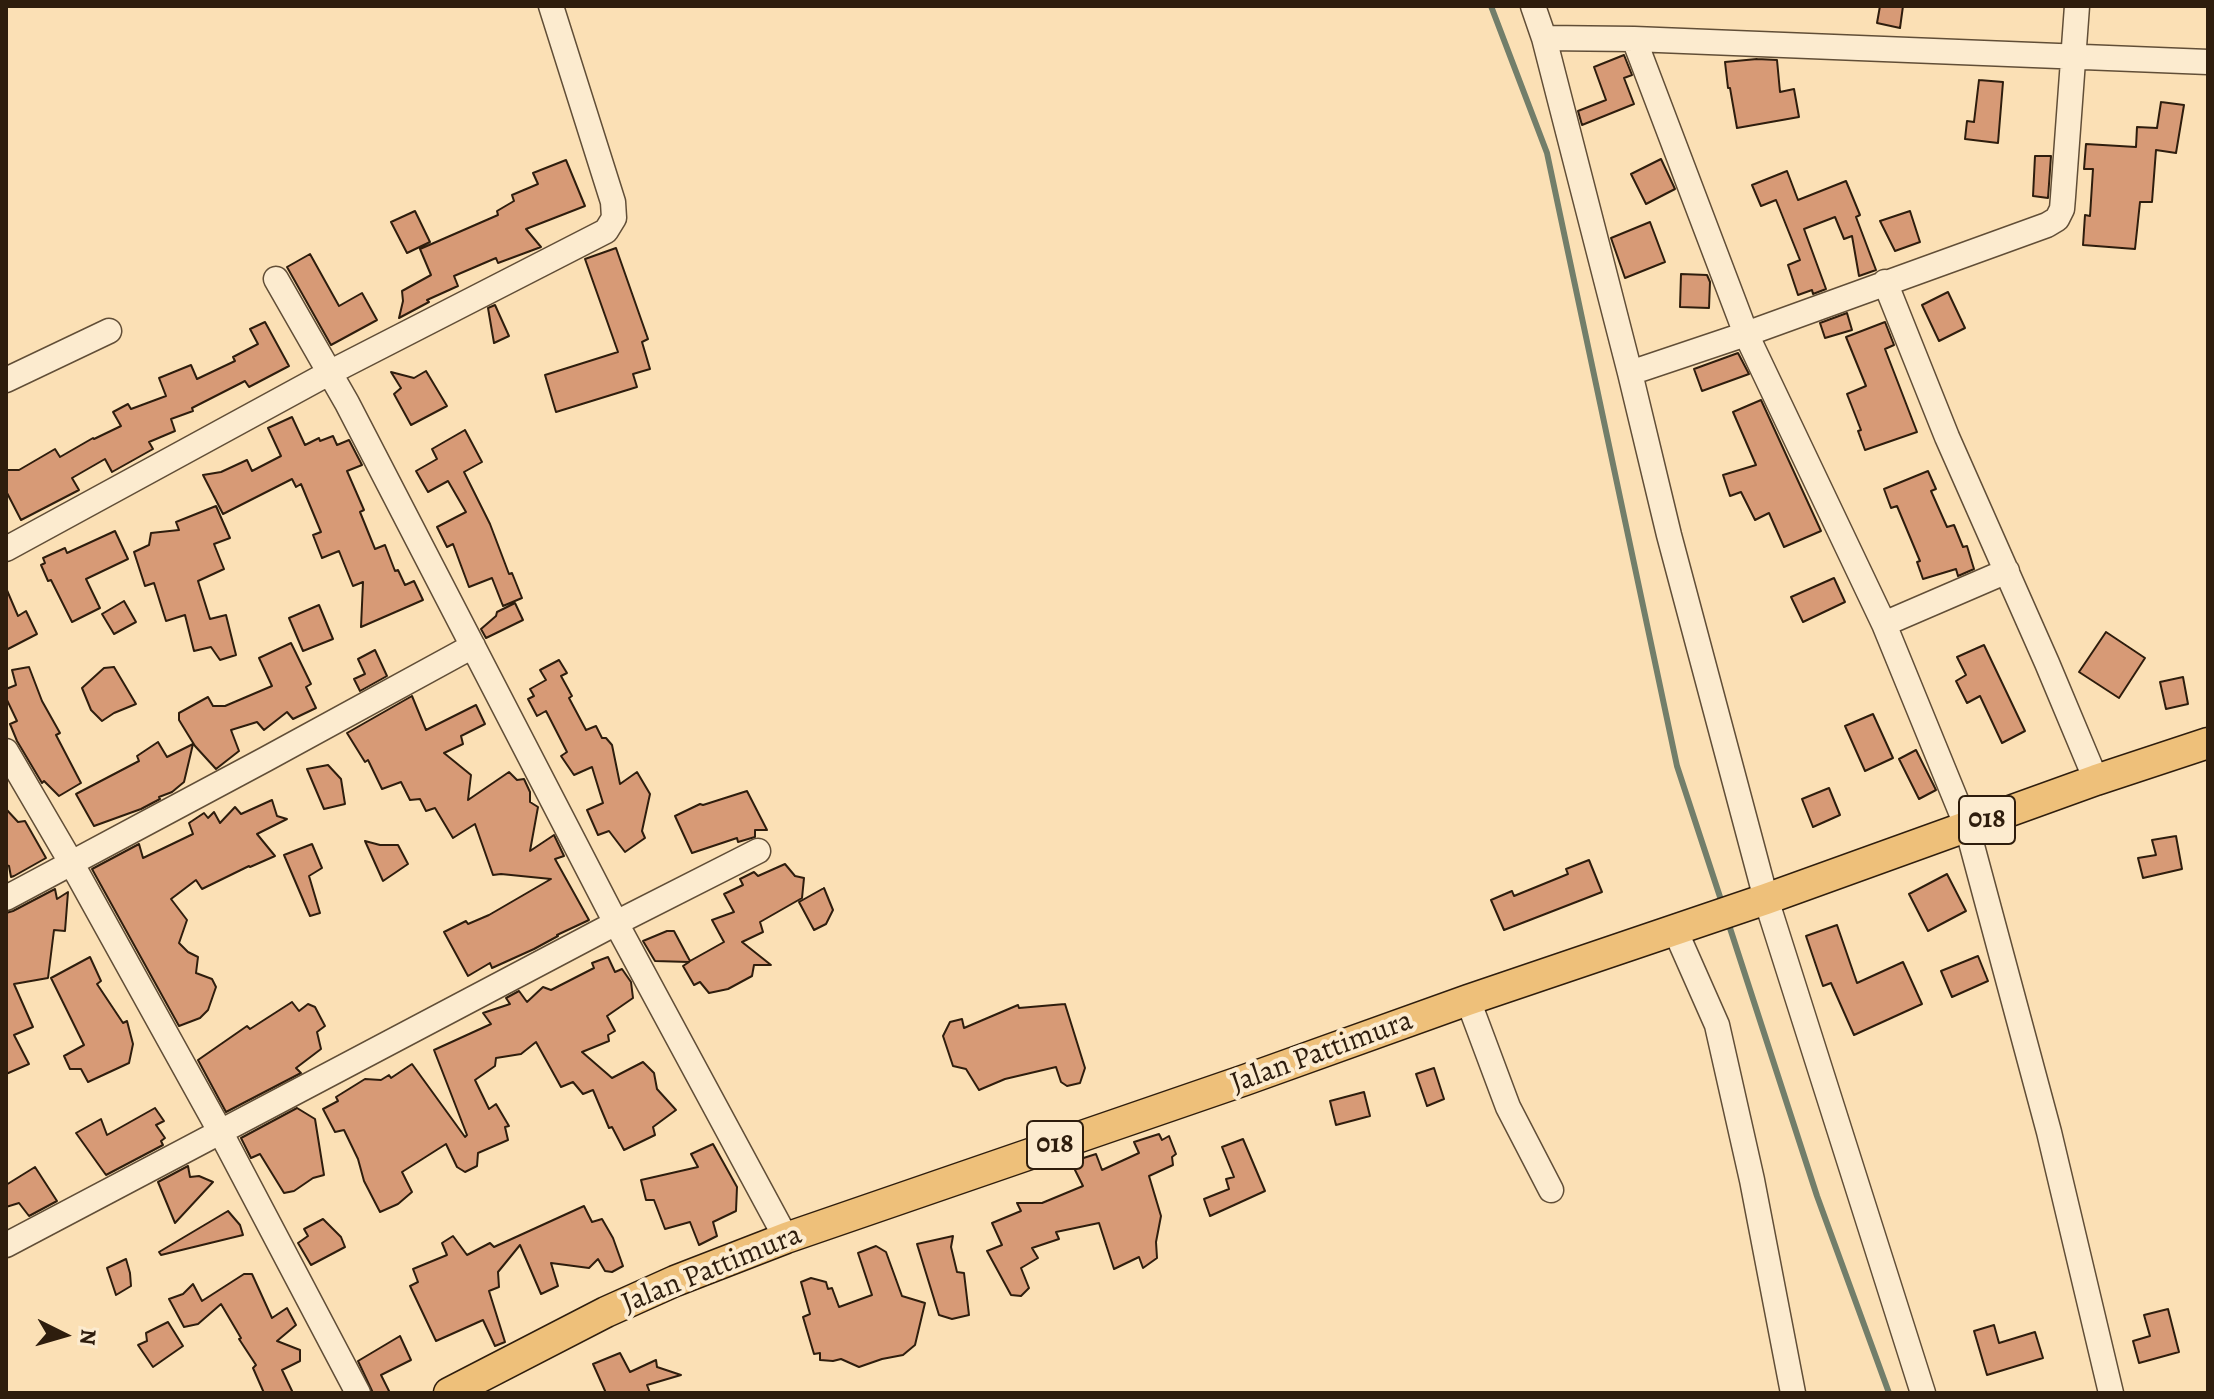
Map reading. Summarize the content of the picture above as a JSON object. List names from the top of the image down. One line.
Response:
{"streets":{"main road":["018","Jalan Pattimura"]},"north":"right"}
